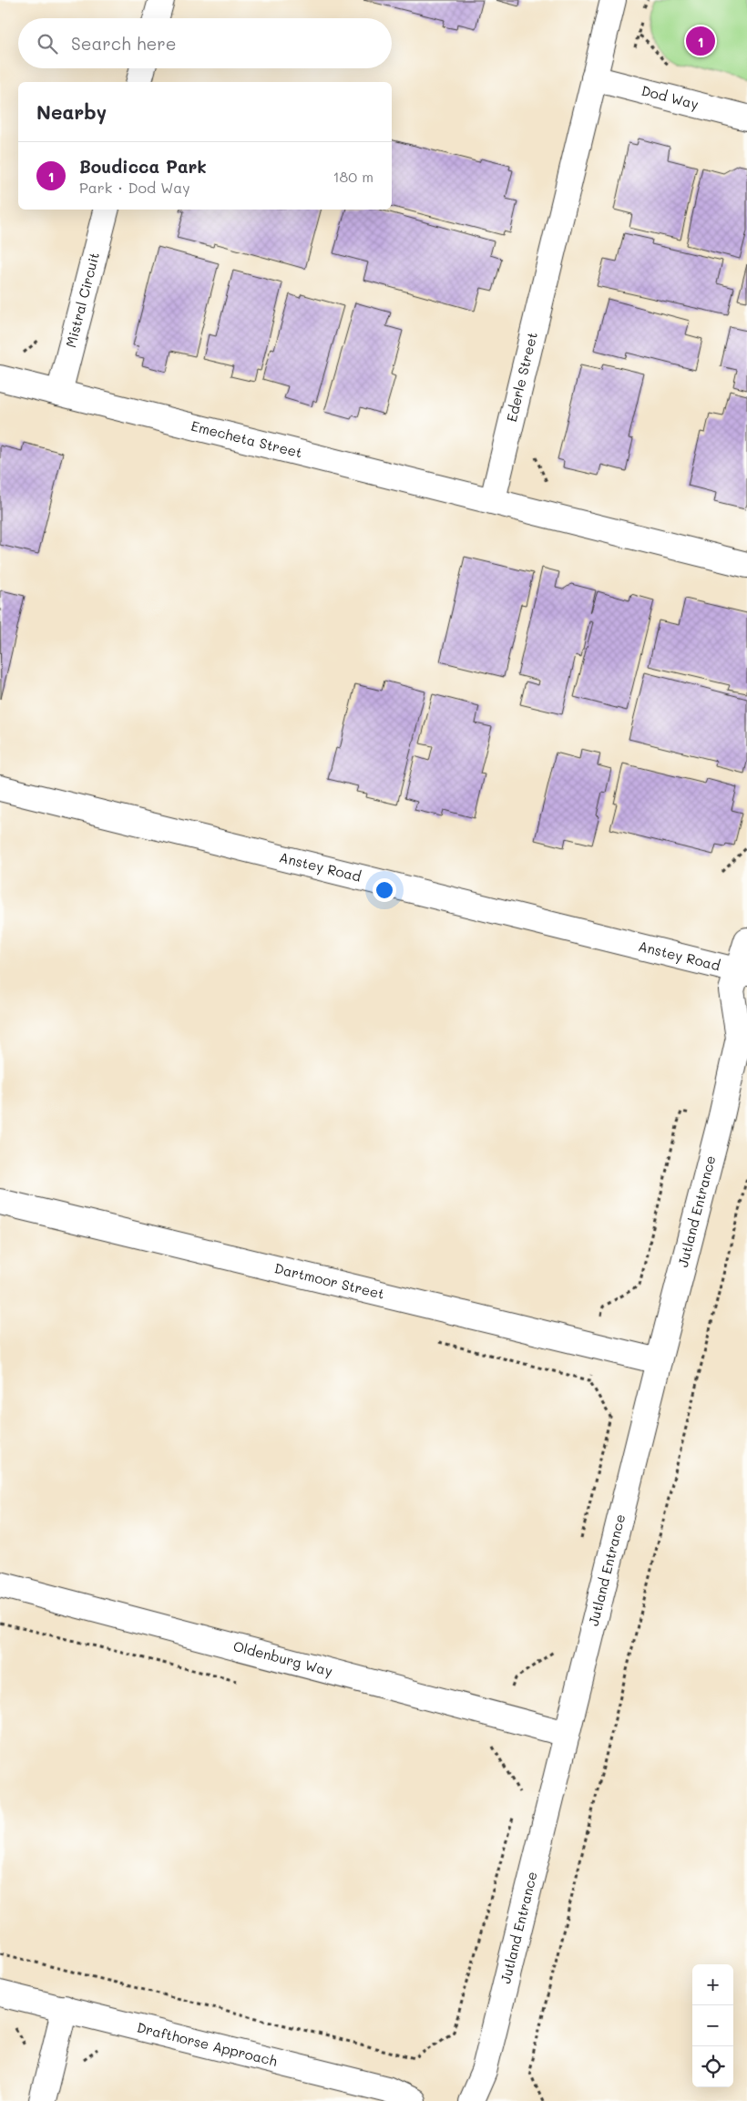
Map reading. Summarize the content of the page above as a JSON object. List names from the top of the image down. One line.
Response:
{"streets":{"street":["Dod Way","Mistral Circuit","Ederle Street","Emecheta Street","Anstey Road","Jutland Entrance","Dartmoor Street","Oldenburg Way","Drafthorse Approach"]},"crossings":[["Dod Way","Ederle Street"],["Mistral Circuit","Emecheta Street"],["Ederle Street","Emecheta Street"],["Anstey Road","Jutland Entrance"],["Jutland Entrance","Dartmoor Street"],["Jutland Entrance","Oldenburg Way"]],"page":{"search":"Search here","pins":"1","heading":"Nearby","list":[{"mark":"1","name":"Boudicca Park","note":"Park · Dod Way","value":"180 m"}],"map_buttons":["+","−"]}}
